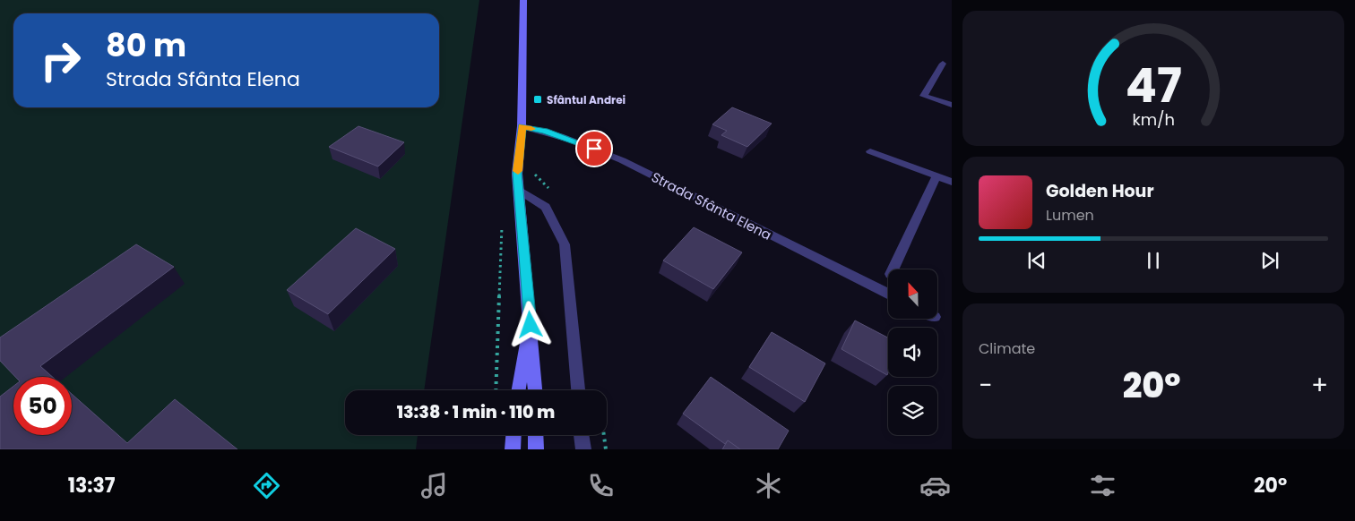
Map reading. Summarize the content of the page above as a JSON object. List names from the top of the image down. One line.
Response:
{"streets":{"street":["Strada Sfânta Elena"]},"places":{"transit":["Sfântul Andrei"]},"north":"top","page":{"turn":["80 m","Strada Sfânta Elena"],"song":["Golden Hour","Lumen"],"tile":"Climate","heat":["−","20°","+"],"limit":"50","trip":"13:38 · 1 min · 110 m","tabs":["13:37","20°"],"gauge":["47","km/h"]}}
